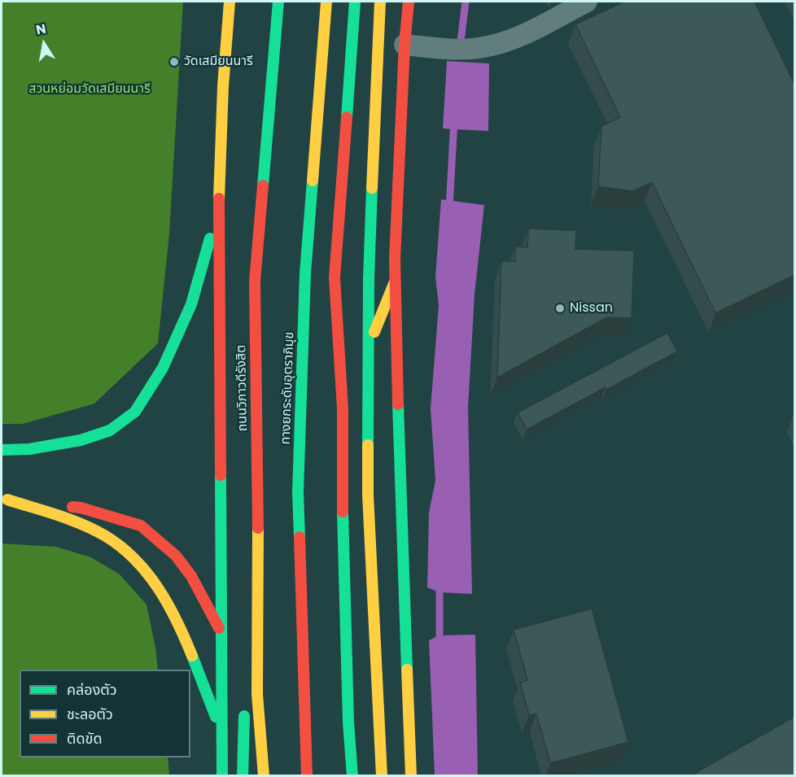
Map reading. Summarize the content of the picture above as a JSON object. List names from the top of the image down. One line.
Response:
{"streets":{"main road":["ถนนวิภาวดีรังสิต","ทางยกระดับอุตราภิมุข"]},"parks":["สวนหย่อมวัดเสมียนนารี"],"places":["วัดเสมียนนารี","Nissan"],"legend":["คล่องตัว","ชะลอตัว","ติดขัด"],"north":"top"}
